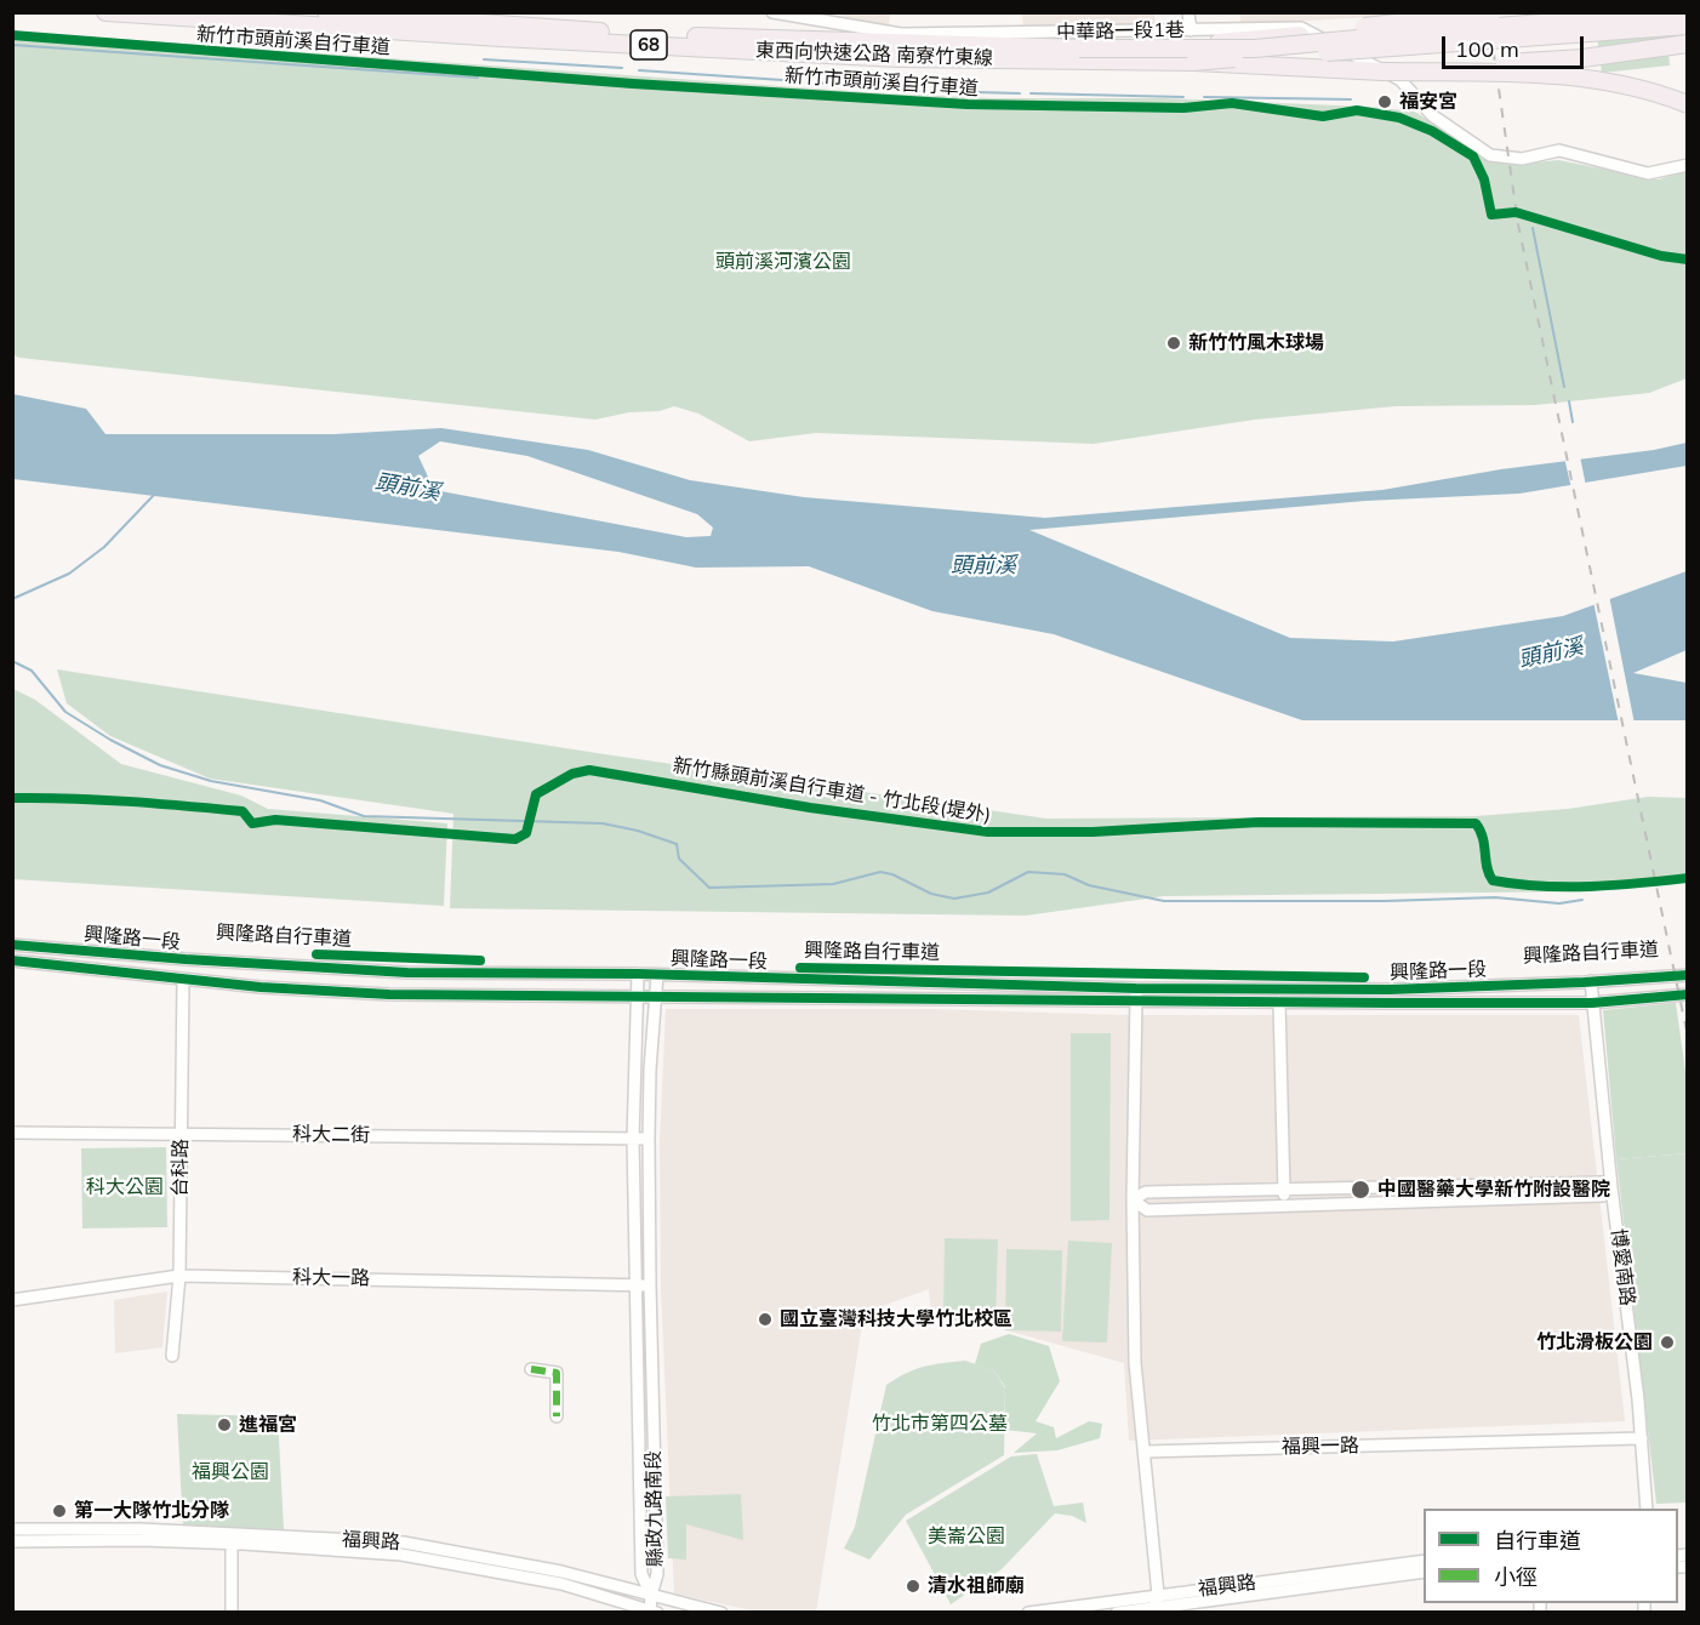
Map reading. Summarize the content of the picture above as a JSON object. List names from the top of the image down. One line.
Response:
{"streets":{"highway":["68","東西向快速公路 南寮竹東線"],"street":["中華路一段1巷","興隆路一段","科大二街","台科路","博愛南路","科大一路","福興一路","縣政九路南段","福興路"],"cycle path":["新竹市頭前溪自行車道","新竹縣頭前溪自行車道 - 竹北段(堤外)","興隆路自行車道"]},"crossings":[["興隆路一段","台科路"],["興隆路一段","博愛南路"],["興隆路一段","縣政九路南段"],["科大二街","台科路"],["科大二街","縣政九路南段"],["台科路","科大一路"],["博愛南路","福興一路"],["科大一路","縣政九路南段"],["縣政九路南段","福興路"]],"water":["頭前溪"],"parks":["頭前溪河濱公園","科大公園","竹北市第四公墓","福興公園","美崙公園"],"places":["福安宮","新竹竹風木球場","中國醫藥大學新竹附設醫院","國立臺灣科技大學竹北校區","竹北滑板公園","進福宮","第一大隊竹北分隊","清水祖師廟"],"legend":["自行車道","小徑"],"scale_bar":"100 m"}
